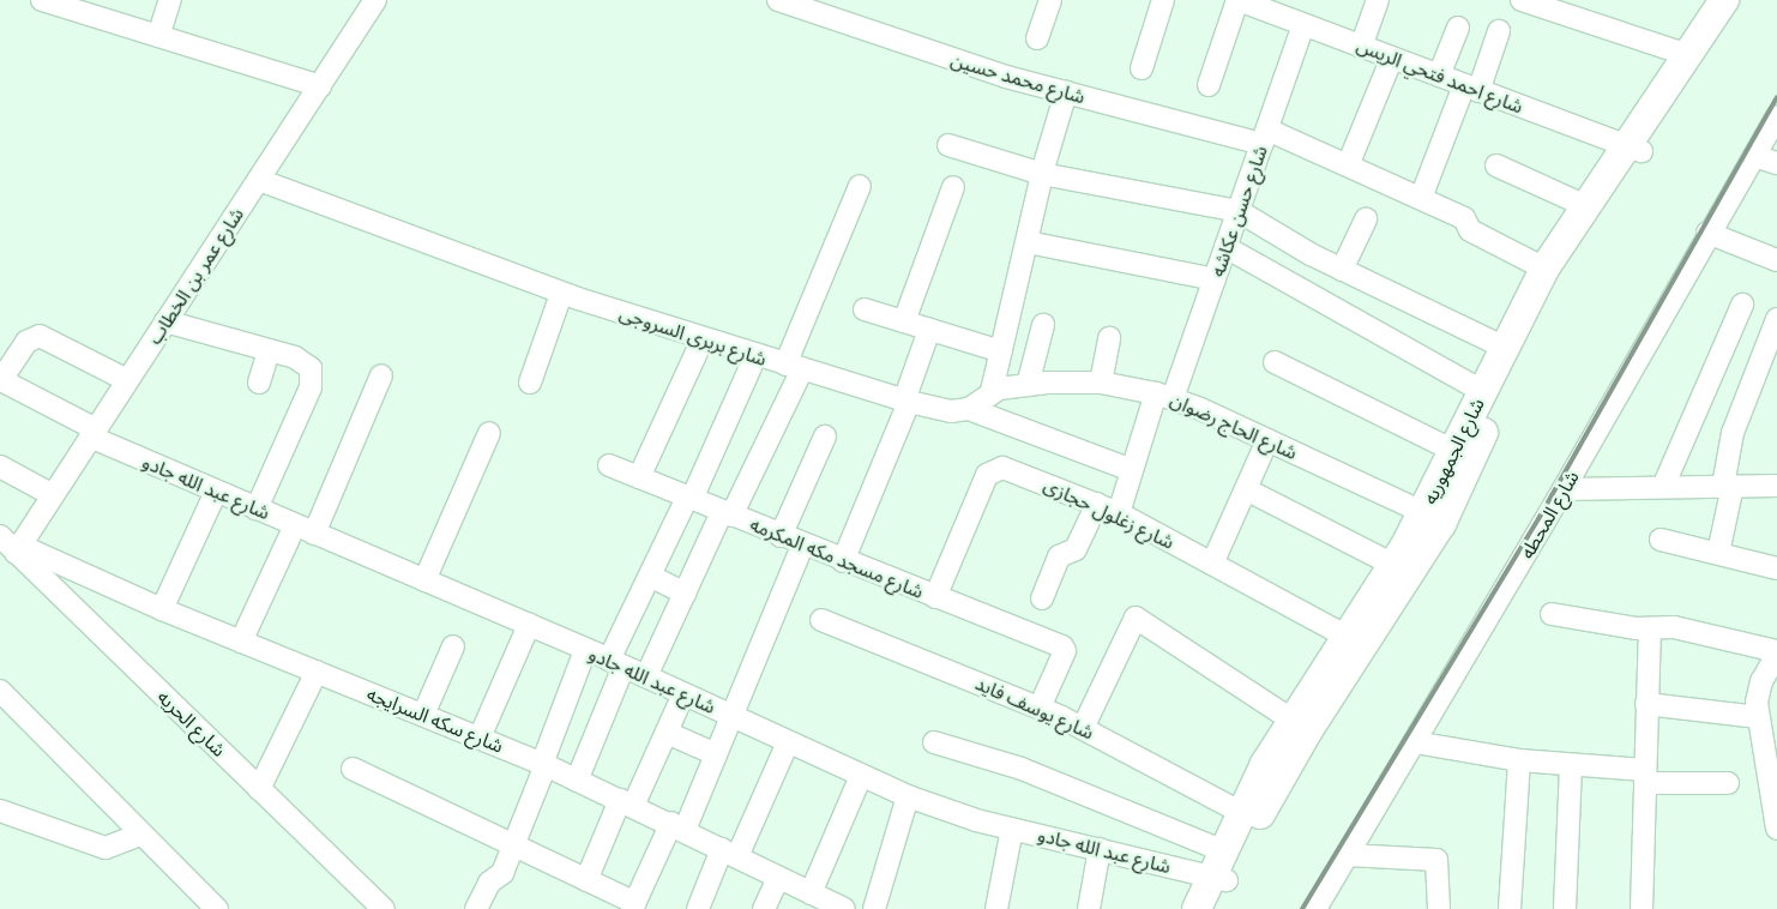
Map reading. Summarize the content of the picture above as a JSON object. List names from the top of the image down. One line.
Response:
{"streets":{"main road":["شارع الجمهوريه"],"street":["شارع احمد فتحي الريس","شارع محمد حسين","شارع حسن عكاشه","شارع عمر بن الخطاب","شارع بربرى السروجى","شارع الحاج رضوان","شارع عبد الله جادو","شارع زغلول حجازى","شارع المحطه","شارع مسجد مكه المكرمه","شارع يوسف فايد","شارع سكه السرايجه","شارع الحريه"]},"crossings":[["شارع احمد فتحي الريس","شارع حسن عكاشه"],["شارع احمد فتحي الريس","شارع الجمهوريه"],["شارع محمد حسين","شارع حسن عكاشه"],["شارع محمد حسين","شارع الجمهوريه"],["شارع حسن عكاشه","شارع بربرى السروجى"],["شارع حسن عكاشه","شارع الحاج رضوان"],["شارع حسن عكاشه","شارع زغلول حجازى"],["شارع عمر بن الخطاب","شارع بربرى السروجى"],["شارع عمر بن الخطاب","شارع عبد الله جادو"],["شارع عمر بن الخطاب","شارع سكه السرايجه"],["شارع عمر بن الخطاب","شارع الحريه"],["شارع بربرى السروجى","شارع الحاج رضوان"],["شارع الحاج رضوان","شارع الجمهوريه"],["شارع الجمهوريه","شارع عبد الله جادو"],["شارع الجمهوريه","شارع زغلول حجازى"],["شارع الجمهوريه","شارع يوسف فايد"],["شارع زغلول حجازى","شارع مسجد مكه المكرمه"],["شارع مسجد مكه المكرمه","شارع يوسف فايد"],["شارع سكه السرايجه","شارع الحريه"]]}
